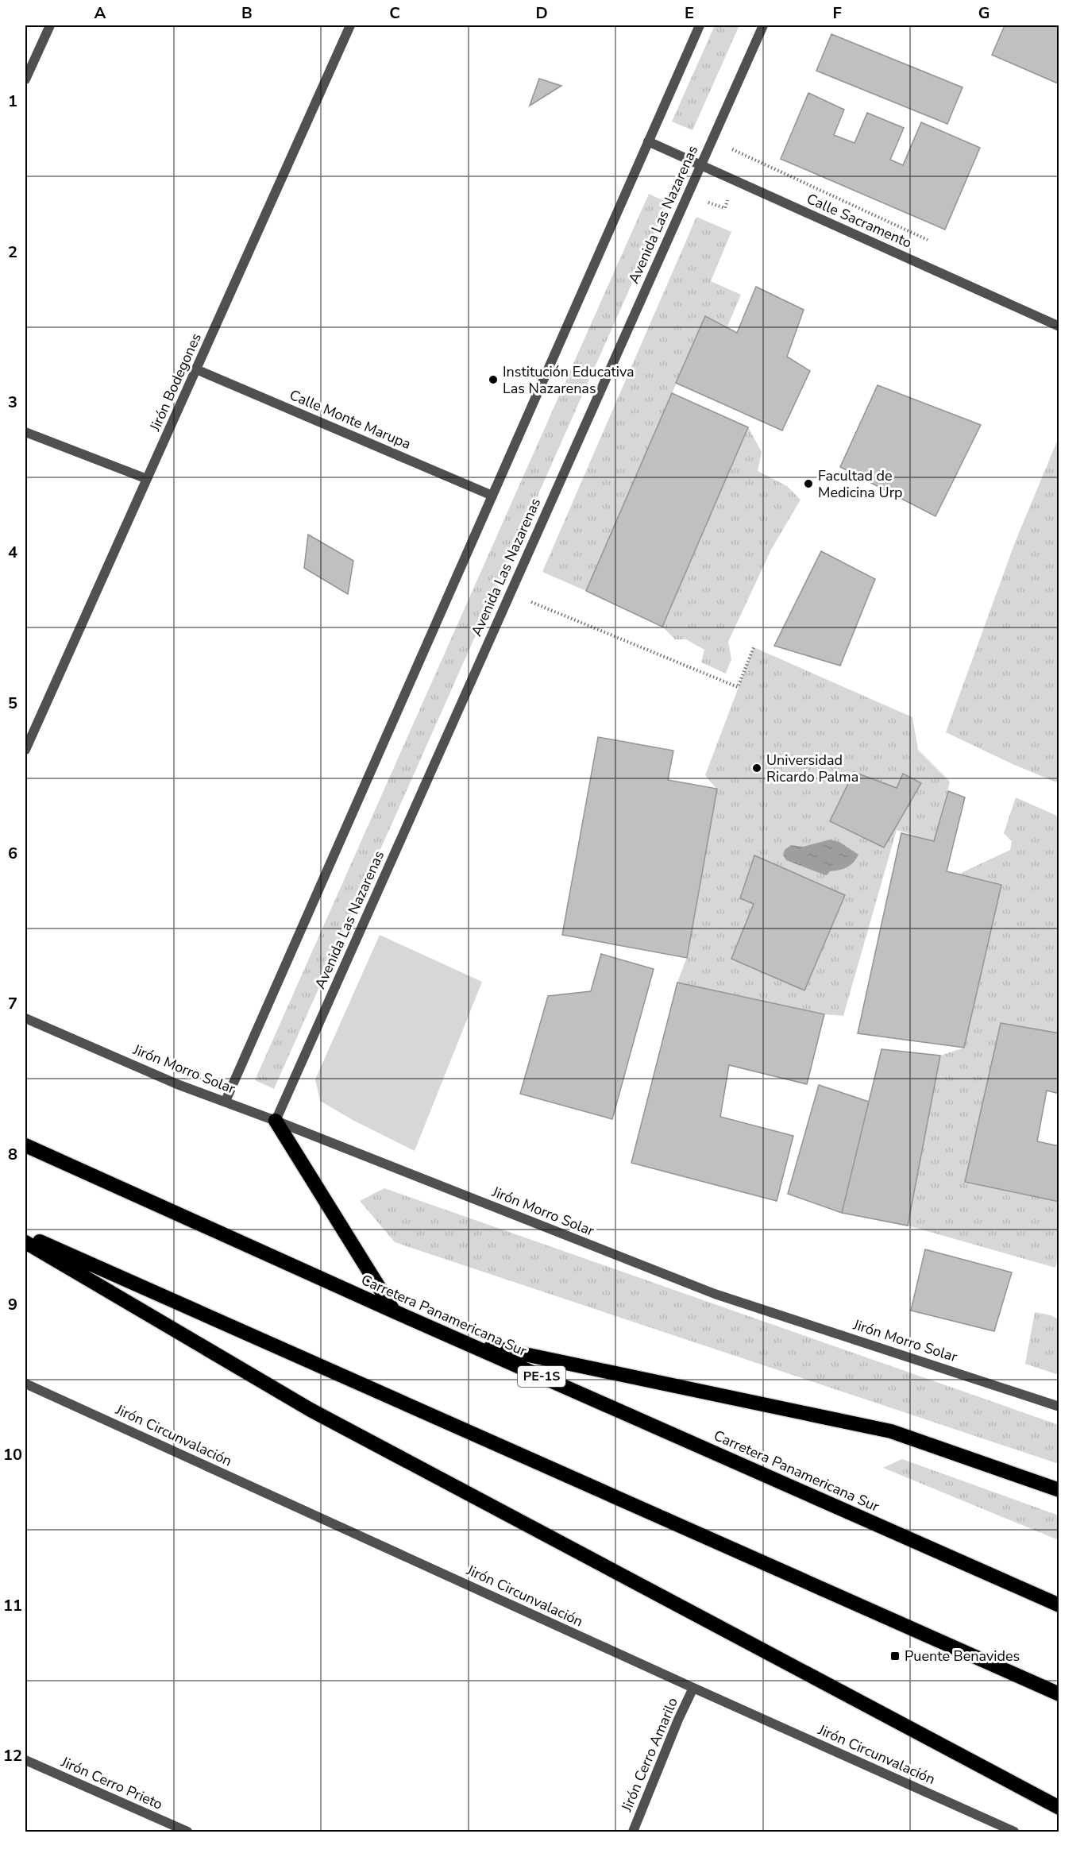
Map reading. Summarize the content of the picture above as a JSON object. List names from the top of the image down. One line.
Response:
{"streets":{"highway":["Carretera Panamericana Sur","PE-1S"],"street":["Avenida Las Nazarenas","Calle Sacramento","Jirón Bodegones","Calle Monte Marupa","Jirón Morro Solar","Jirón Circunvalación","Jirón Cerro Amarilo","Jirón Cerro Prieto"]},"crossings":[["Avenida Las Nazarenas","Calle Sacramento"],["Avenida Las Nazarenas","Jirón Morro Solar"],["Jirón Bodegones","Calle Monte Marupa"],["Jirón Circunvalación","Jirón Cerro Amarilo"]],"places":{"other":["Institución Educativa Las Nazarenas","Facultad de Medicina Urp","Universidad Ricardo Palma"],"transit":["Puente Benavides"]},"grid":{"columns":["A","B","C","D","E","F","G"],"rows":["1","2","3","4","5","6","7","8","9","10","11","12"]}}
